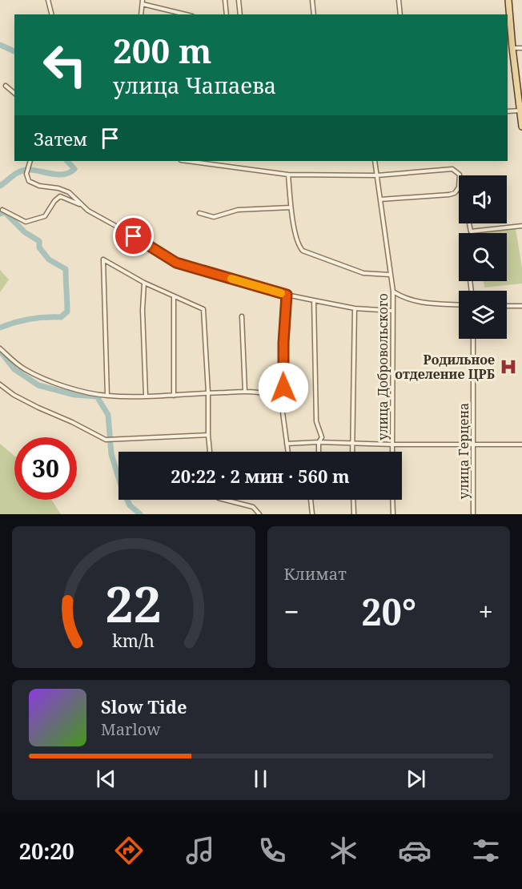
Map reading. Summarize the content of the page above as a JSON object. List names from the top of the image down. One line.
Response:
{"streets":{"street":["улица Добровольского","улица Герцена"]},"places":{"hospital":["Родильное отделение ЦРБ"]},"page":{"turn":["200 m","улица Чапаева"],"then":"Затем","limit":"30","trip":"20:22 · 2 мин · 560 m","tile":"Климат","heat":["−","20°","+"],"song":["Slow Tide","Marlow"],"tabs":"20:20","gauge":["22","km/h"]}}
